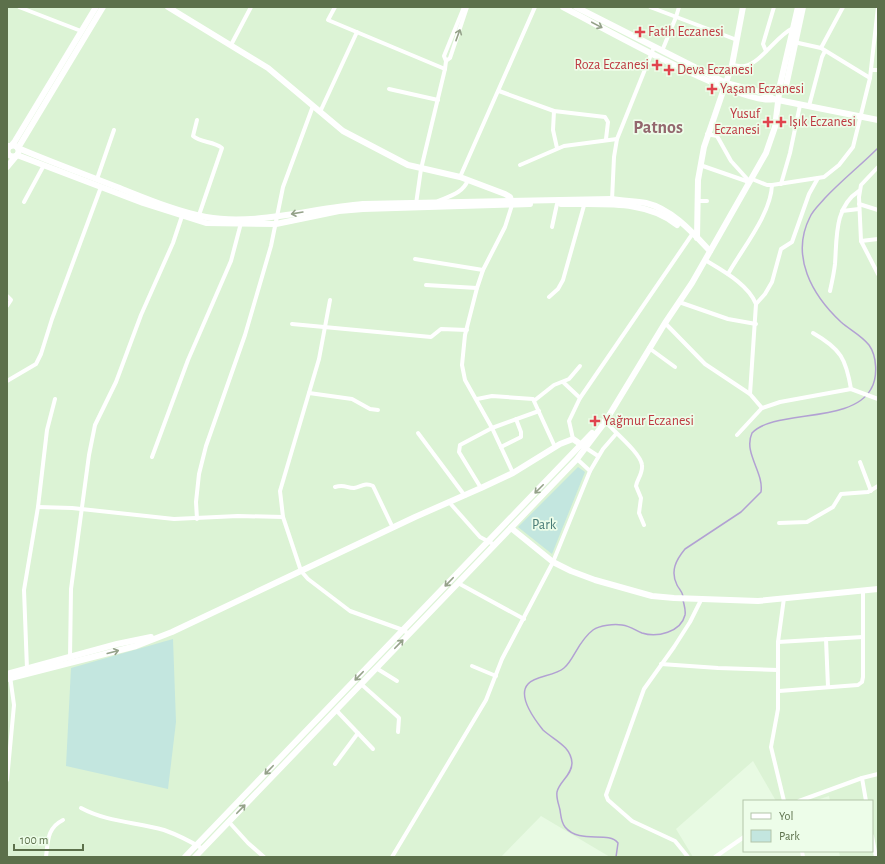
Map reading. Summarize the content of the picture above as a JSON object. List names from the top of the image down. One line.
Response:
{"districts":["Patnos"],"parks":["Park"],"places":{"health":["Fatih Eczanesi","Roza Eczanesi","Deva Eczanesi","Yaşam Eczanesi","Yusuf Eczanesi","Işık Eczanesi","Yağmur Eczanesi"]},"legend":["Yol","Park"],"scale_bar":"100 m"}
